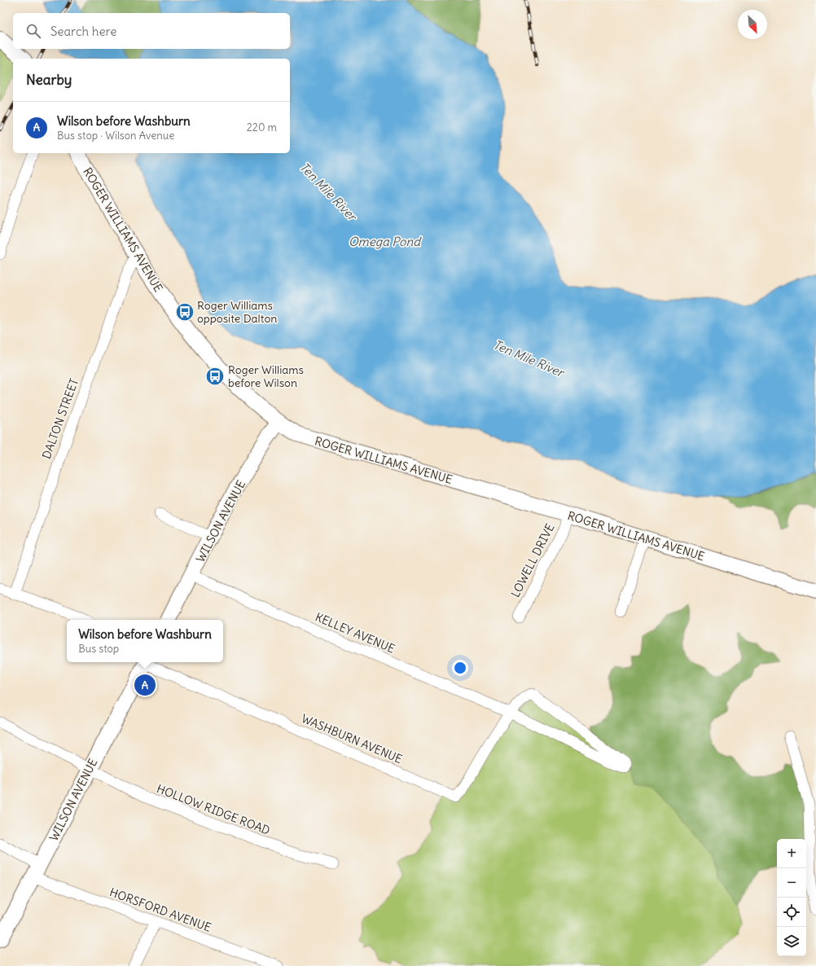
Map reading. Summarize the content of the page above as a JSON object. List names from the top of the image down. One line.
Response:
{"streets":{"main road":["ROGER WILLIAMS AVENUE","WILSON AVENUE"],"street":["DALTON STREET","LOWELL DRIVE","KELLEY AVENUE","WASHBURN AVENUE","HOLLOW RIDGE ROAD","HORSFORD AVENUE"]},"crossings":[["ROGER WILLIAMS AVENUE","DALTON STREET"],["ROGER WILLIAMS AVENUE","WILSON AVENUE"],["ROGER WILLIAMS AVENUE","LOWELL DRIVE"],["WILSON AVENUE","KELLEY AVENUE"],["WILSON AVENUE","WASHBURN AVENUE"],["WILSON AVENUE","HOLLOW RIDGE ROAD"],["WILSON AVENUE","HORSFORD AVENUE"],["KELLEY AVENUE","WASHBURN AVENUE"]],"water":["Ten Mile River","Omega Pond"],"places":{"bus stop":["Roger Williams opposite Dalton","Roger Williams before Wilson"]},"north":"bottom right","page":{"search":"Search here","heading":"Nearby","list":[{"mark":"A","name":"Wilson before Washburn","note":"Bus stop · Wilson Avenue","value":"220 m"}],"popup":["Wilson before Washburn","Bus stop"],"pins":"A","map_buttons":["+","−"]}}
